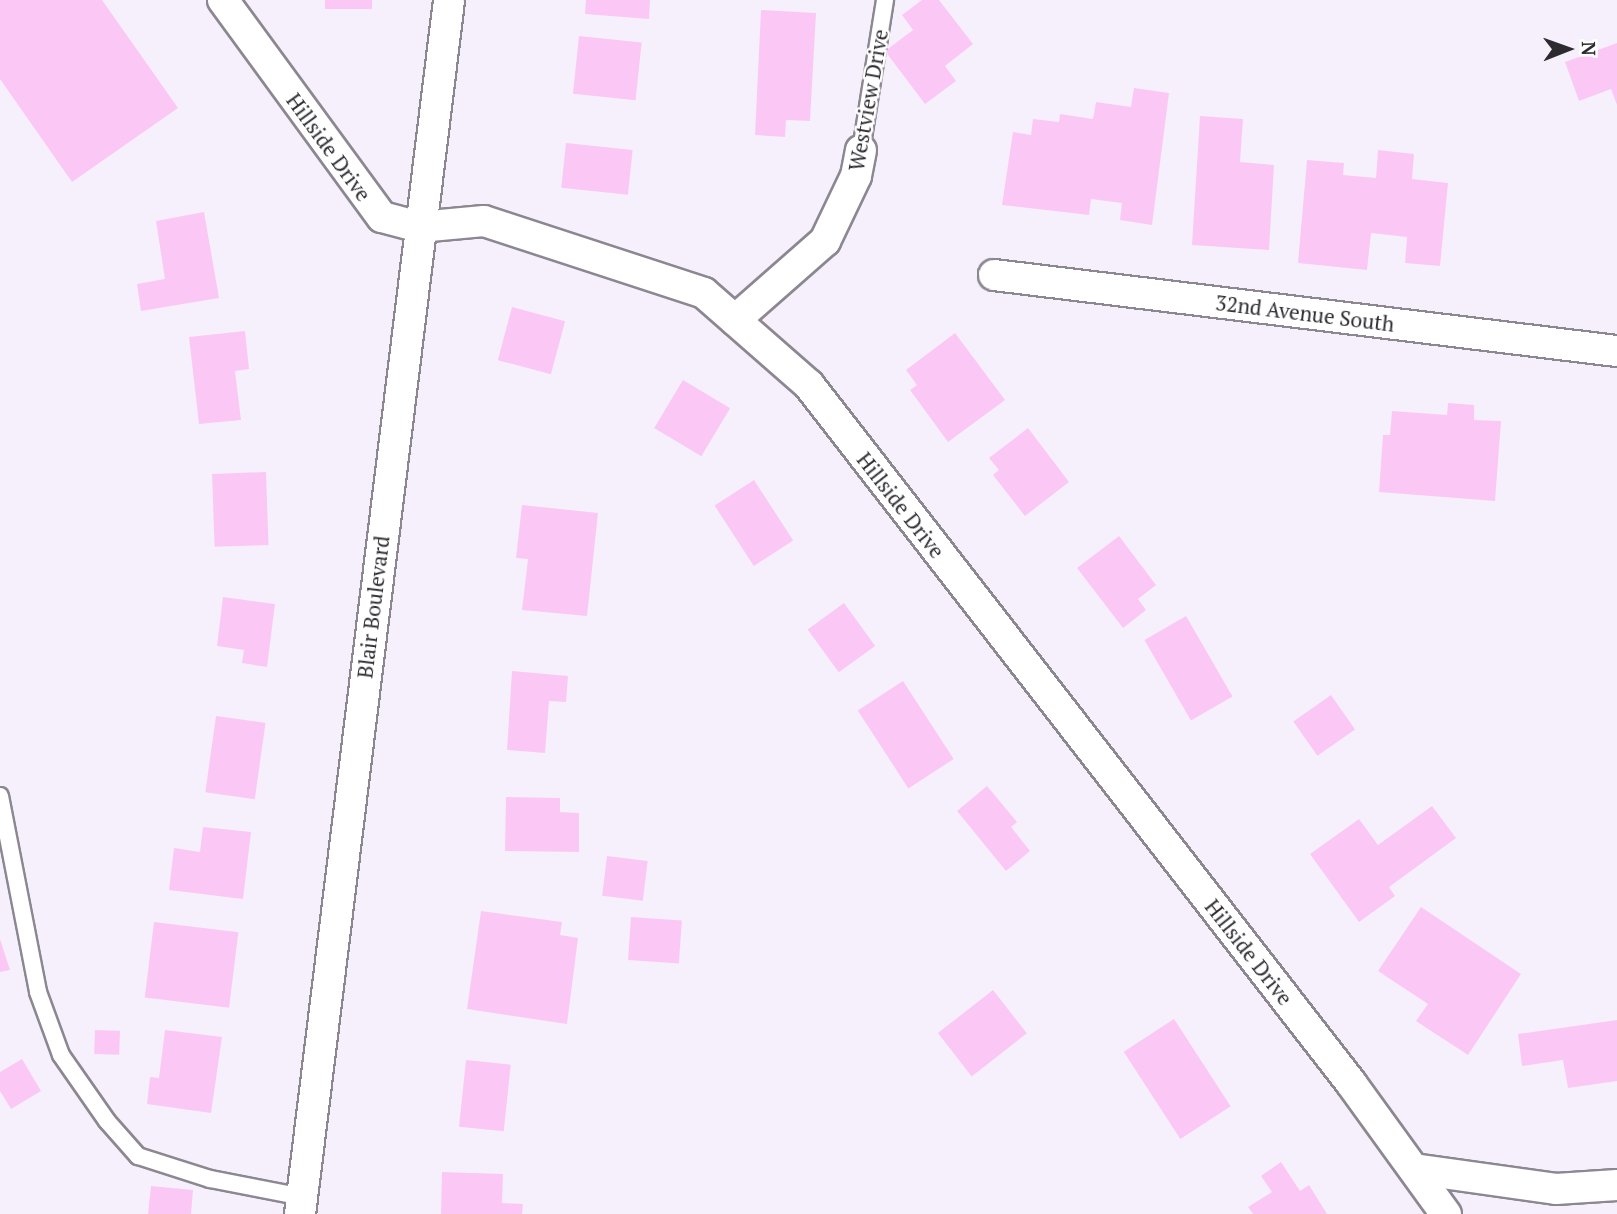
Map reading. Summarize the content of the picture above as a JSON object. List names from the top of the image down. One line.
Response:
{"streets":{"street":["Westview Drive","Hillside Drive","32nd Avenue South","Blair Boulevard"]},"crossings":[["Westview Drive","Hillside Drive"],["Hillside Drive","Blair Boulevard"]],"north":"right"}
